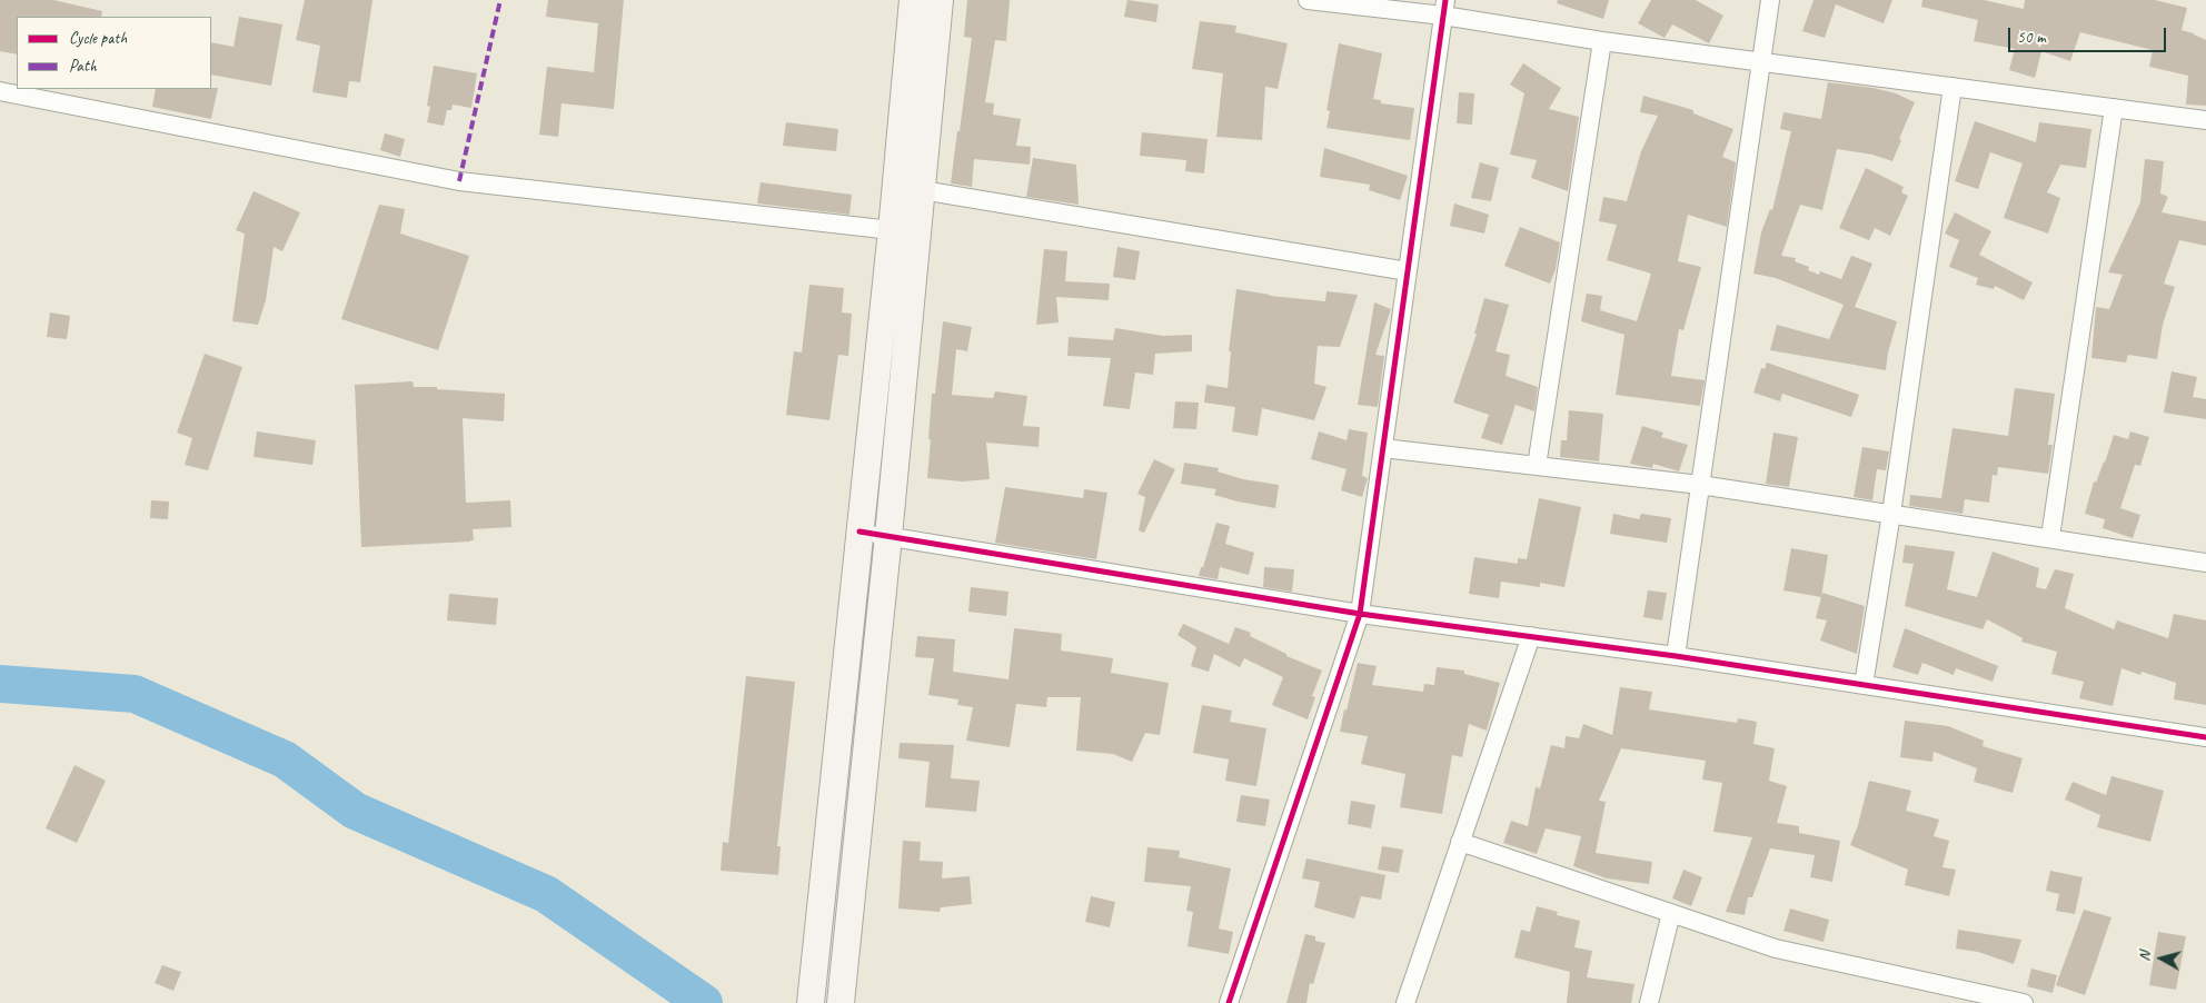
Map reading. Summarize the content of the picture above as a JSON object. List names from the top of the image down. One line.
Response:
{"legend":["Cycle path","Path"],"scale_bar":"50 m","north":"left"}
